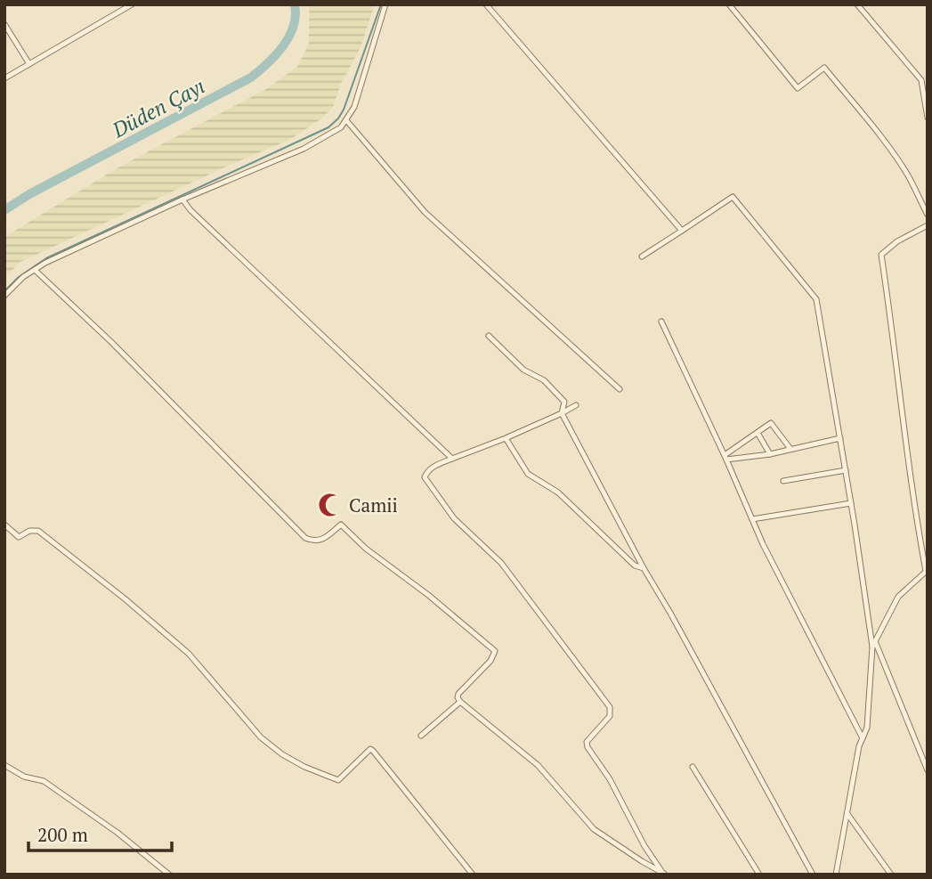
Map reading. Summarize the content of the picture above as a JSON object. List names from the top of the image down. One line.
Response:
{"water":["Düden Çayı"],"places":{"mosque":["Camii"]},"scale_bar":"200 m"}
